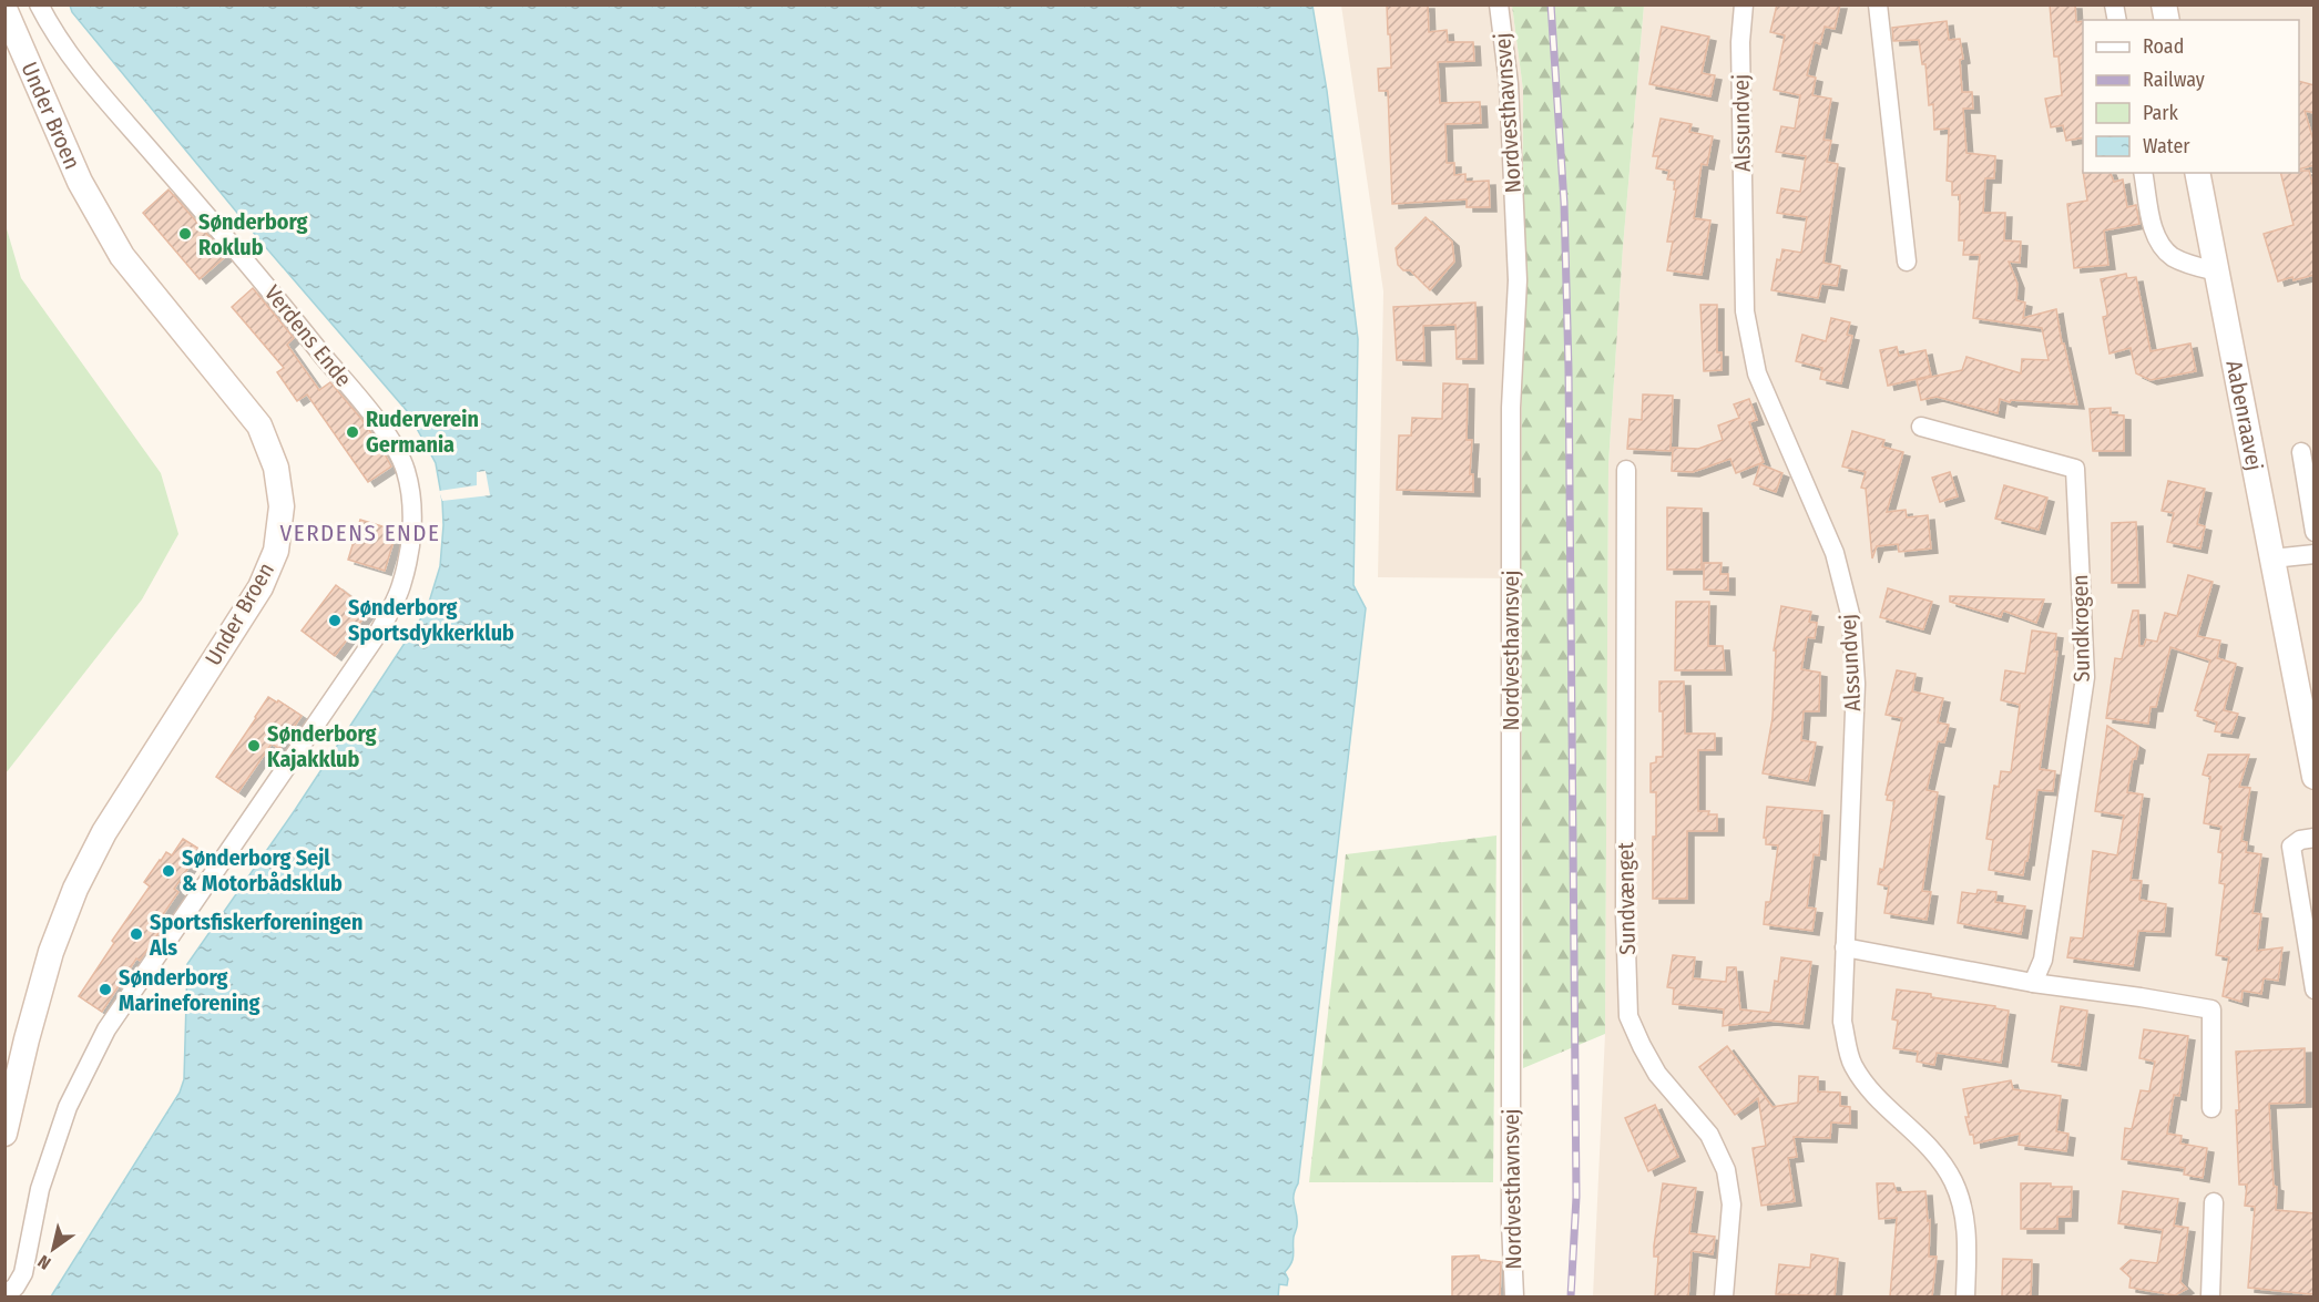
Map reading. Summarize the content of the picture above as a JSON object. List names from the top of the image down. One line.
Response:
{"streets":{"street":["Nordvesthavnsvej","Under Broen","Alssundvej","Verdens Ende","Aabenraavej","Sundkrogen","Sundvænget"]},"districts":["VERDENS ENDE"],"places":["Sønderborg Roklub","Ruderverein Germania","Sønderborg Sportsdykkerklub","Sønderborg Kajakklub","Sønderborg Sejl & Motorbådsklub","Sportsfiskerforeningen Als","Sønderborg Marineforening"],"legend":["Road","Railway","Park","Water"],"north":"bottom left"}
